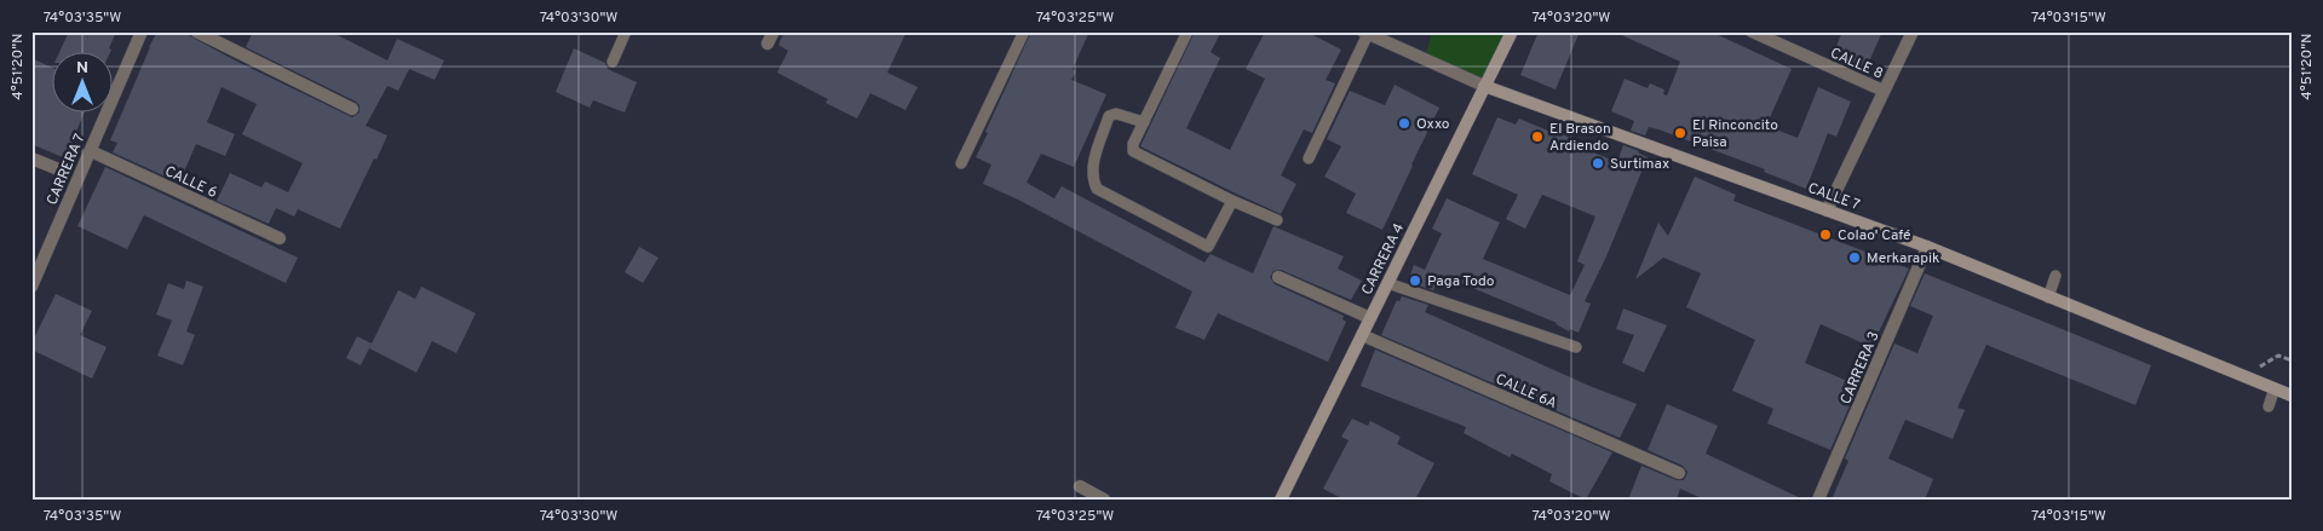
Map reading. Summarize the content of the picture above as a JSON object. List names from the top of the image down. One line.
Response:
{"streets":{"street":["CALLE 8","CARRERA 7","CALLE 6","CALLE 7","CARRERA 4","CARRERA 3","CALLE 6A"]},"crossings":[["CARRERA 7","CALLE 6"],["CALLE 7","CARRERA 4"],["CALLE 7","CARRERA 3"],["CARRERA 4","CALLE 6A"]],"places":["Oxxo","El Rinconcito Paisa","El Brason Ardiendo","Surtimax","Colao' Café","Merkarapik","Paga Todo"],"north":"top","coordinates":["74°03'35\"W","74°03'30\"W","74°03'25\"W","74°03'20\"W","74°03'15\"W","4°51'20\"N"]}
